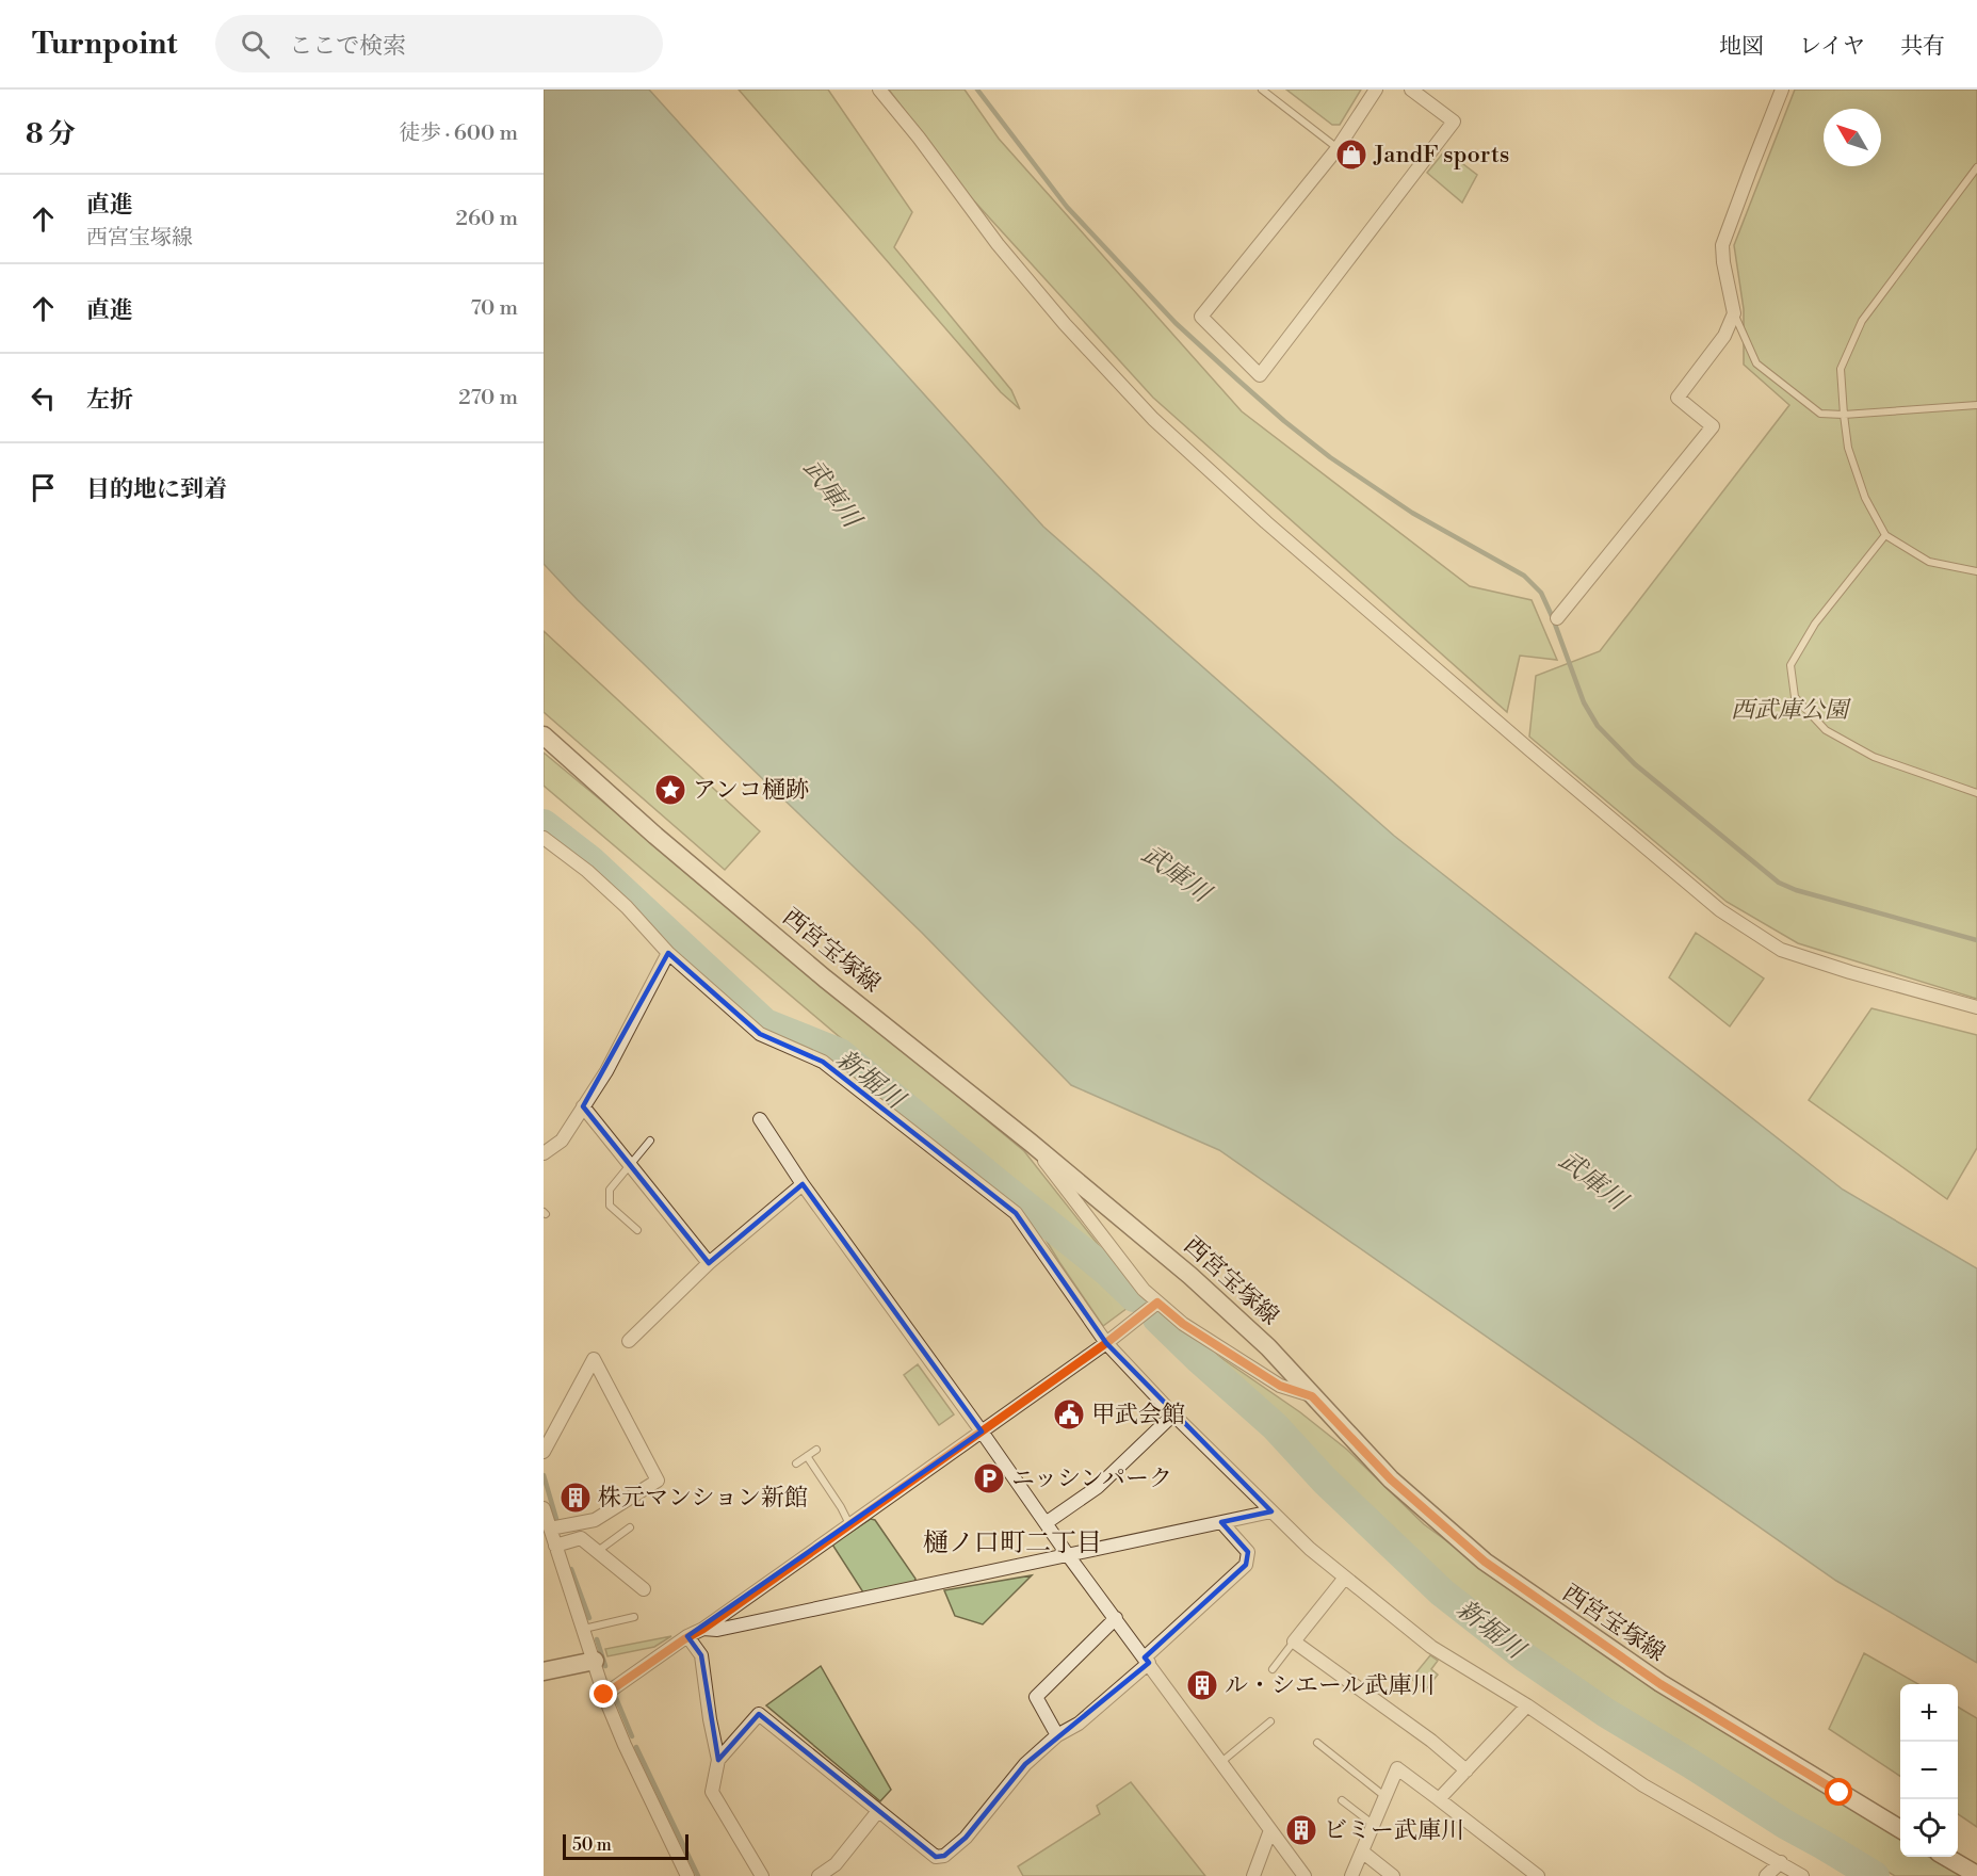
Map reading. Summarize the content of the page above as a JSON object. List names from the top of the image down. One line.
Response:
{"streets":{"main road":["西宮宝塚線"]},"districts":["樋ノ口町二丁目"],"water":["武庫川","新堀川"],"parks":["西武庫公園"],"places":{"shop":["JandF sports"],"place":["アンコ樋跡"],"public building":["甲武会館"],"parking":["ニッシンパーク"],"building":["株元マンション新館","ル・シエール武庫川","ビミー武庫川"]},"scale_bar":"50 m","north":"top left","page":{"header":"Turnpoint","search":"ここで検索","nav":["地図","レイヤ","共有"],"heading":["8 分","徒歩 · 600 m"],"list":[["直進","西宮宝塚線","260 m"],["直進","70 m"],["左折","270 m"],"目的地に到着"],"map_buttons":["+","−"],"scale":"50 m"}}
